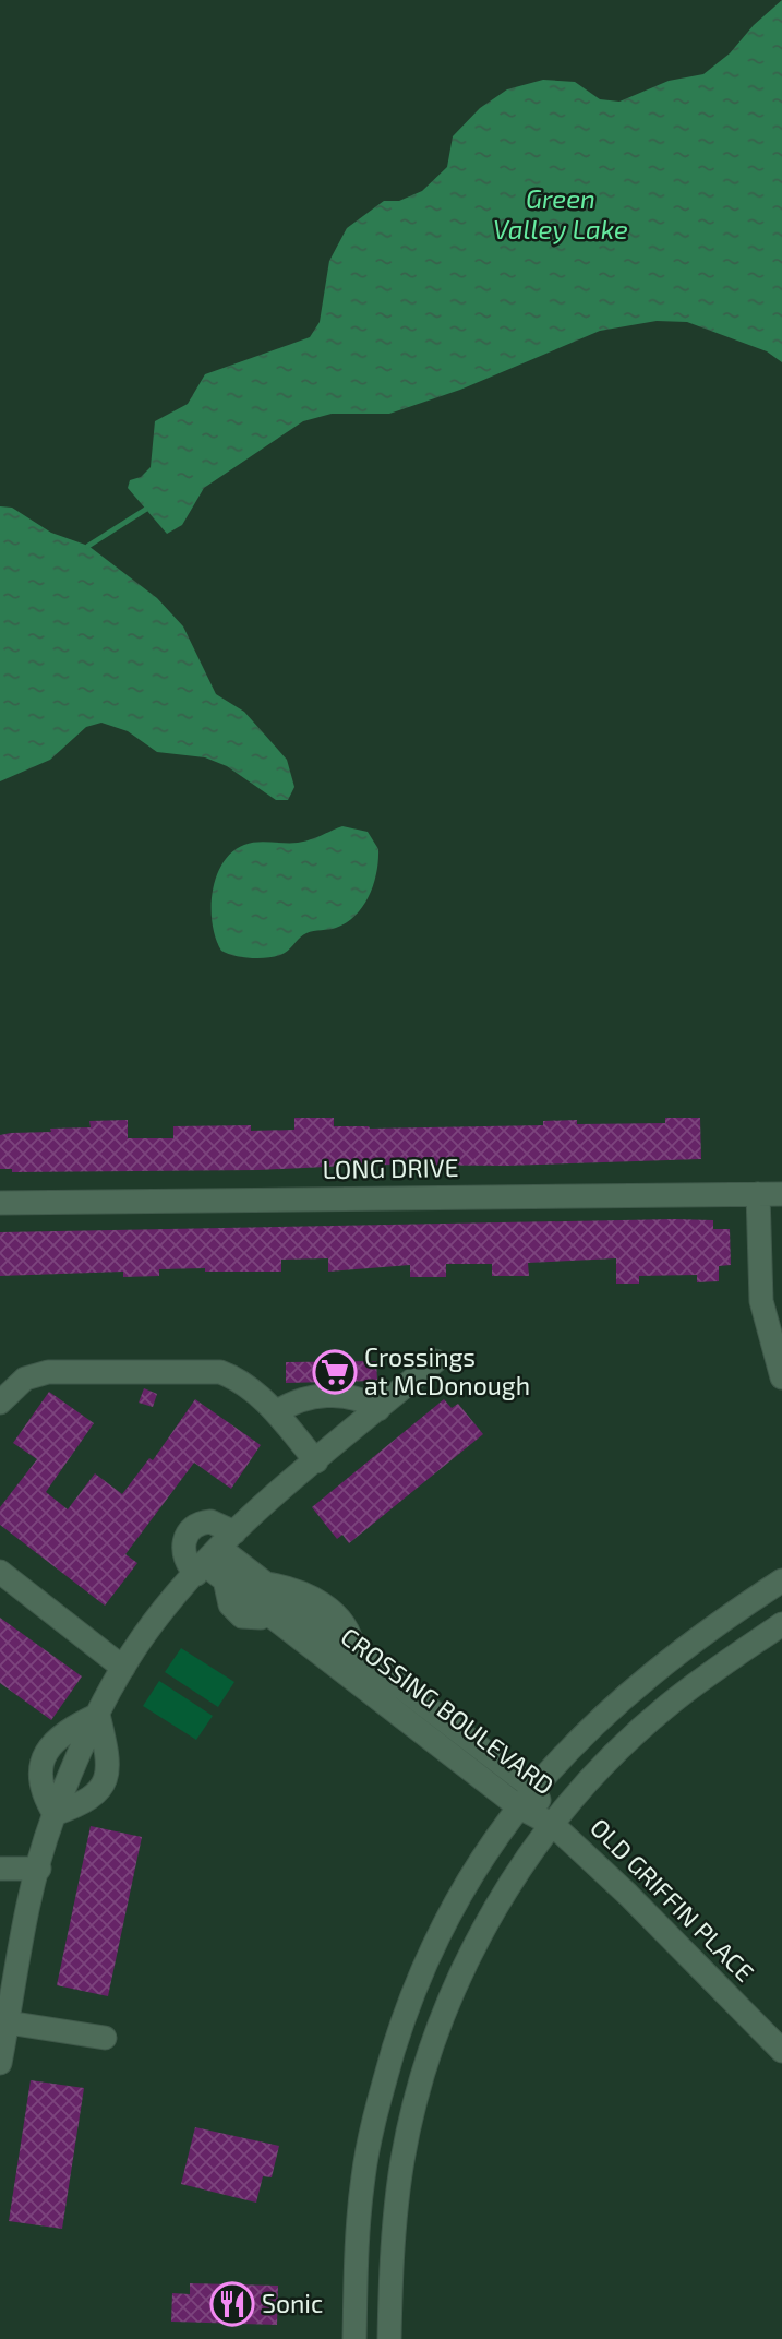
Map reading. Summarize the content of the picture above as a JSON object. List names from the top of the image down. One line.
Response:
{"streets":{"street":["LONG DRIVE","CROSSING BOULEVARD","OLD GRIFFIN PLACE"]},"crossings":[["CROSSING BOULEVARD","OLD GRIFFIN PLACE"]],"water":["Green Valley Lake"],"places":{"supermarket":["Crossings at McDonough"],"restaurant":["Sonic"]}}
